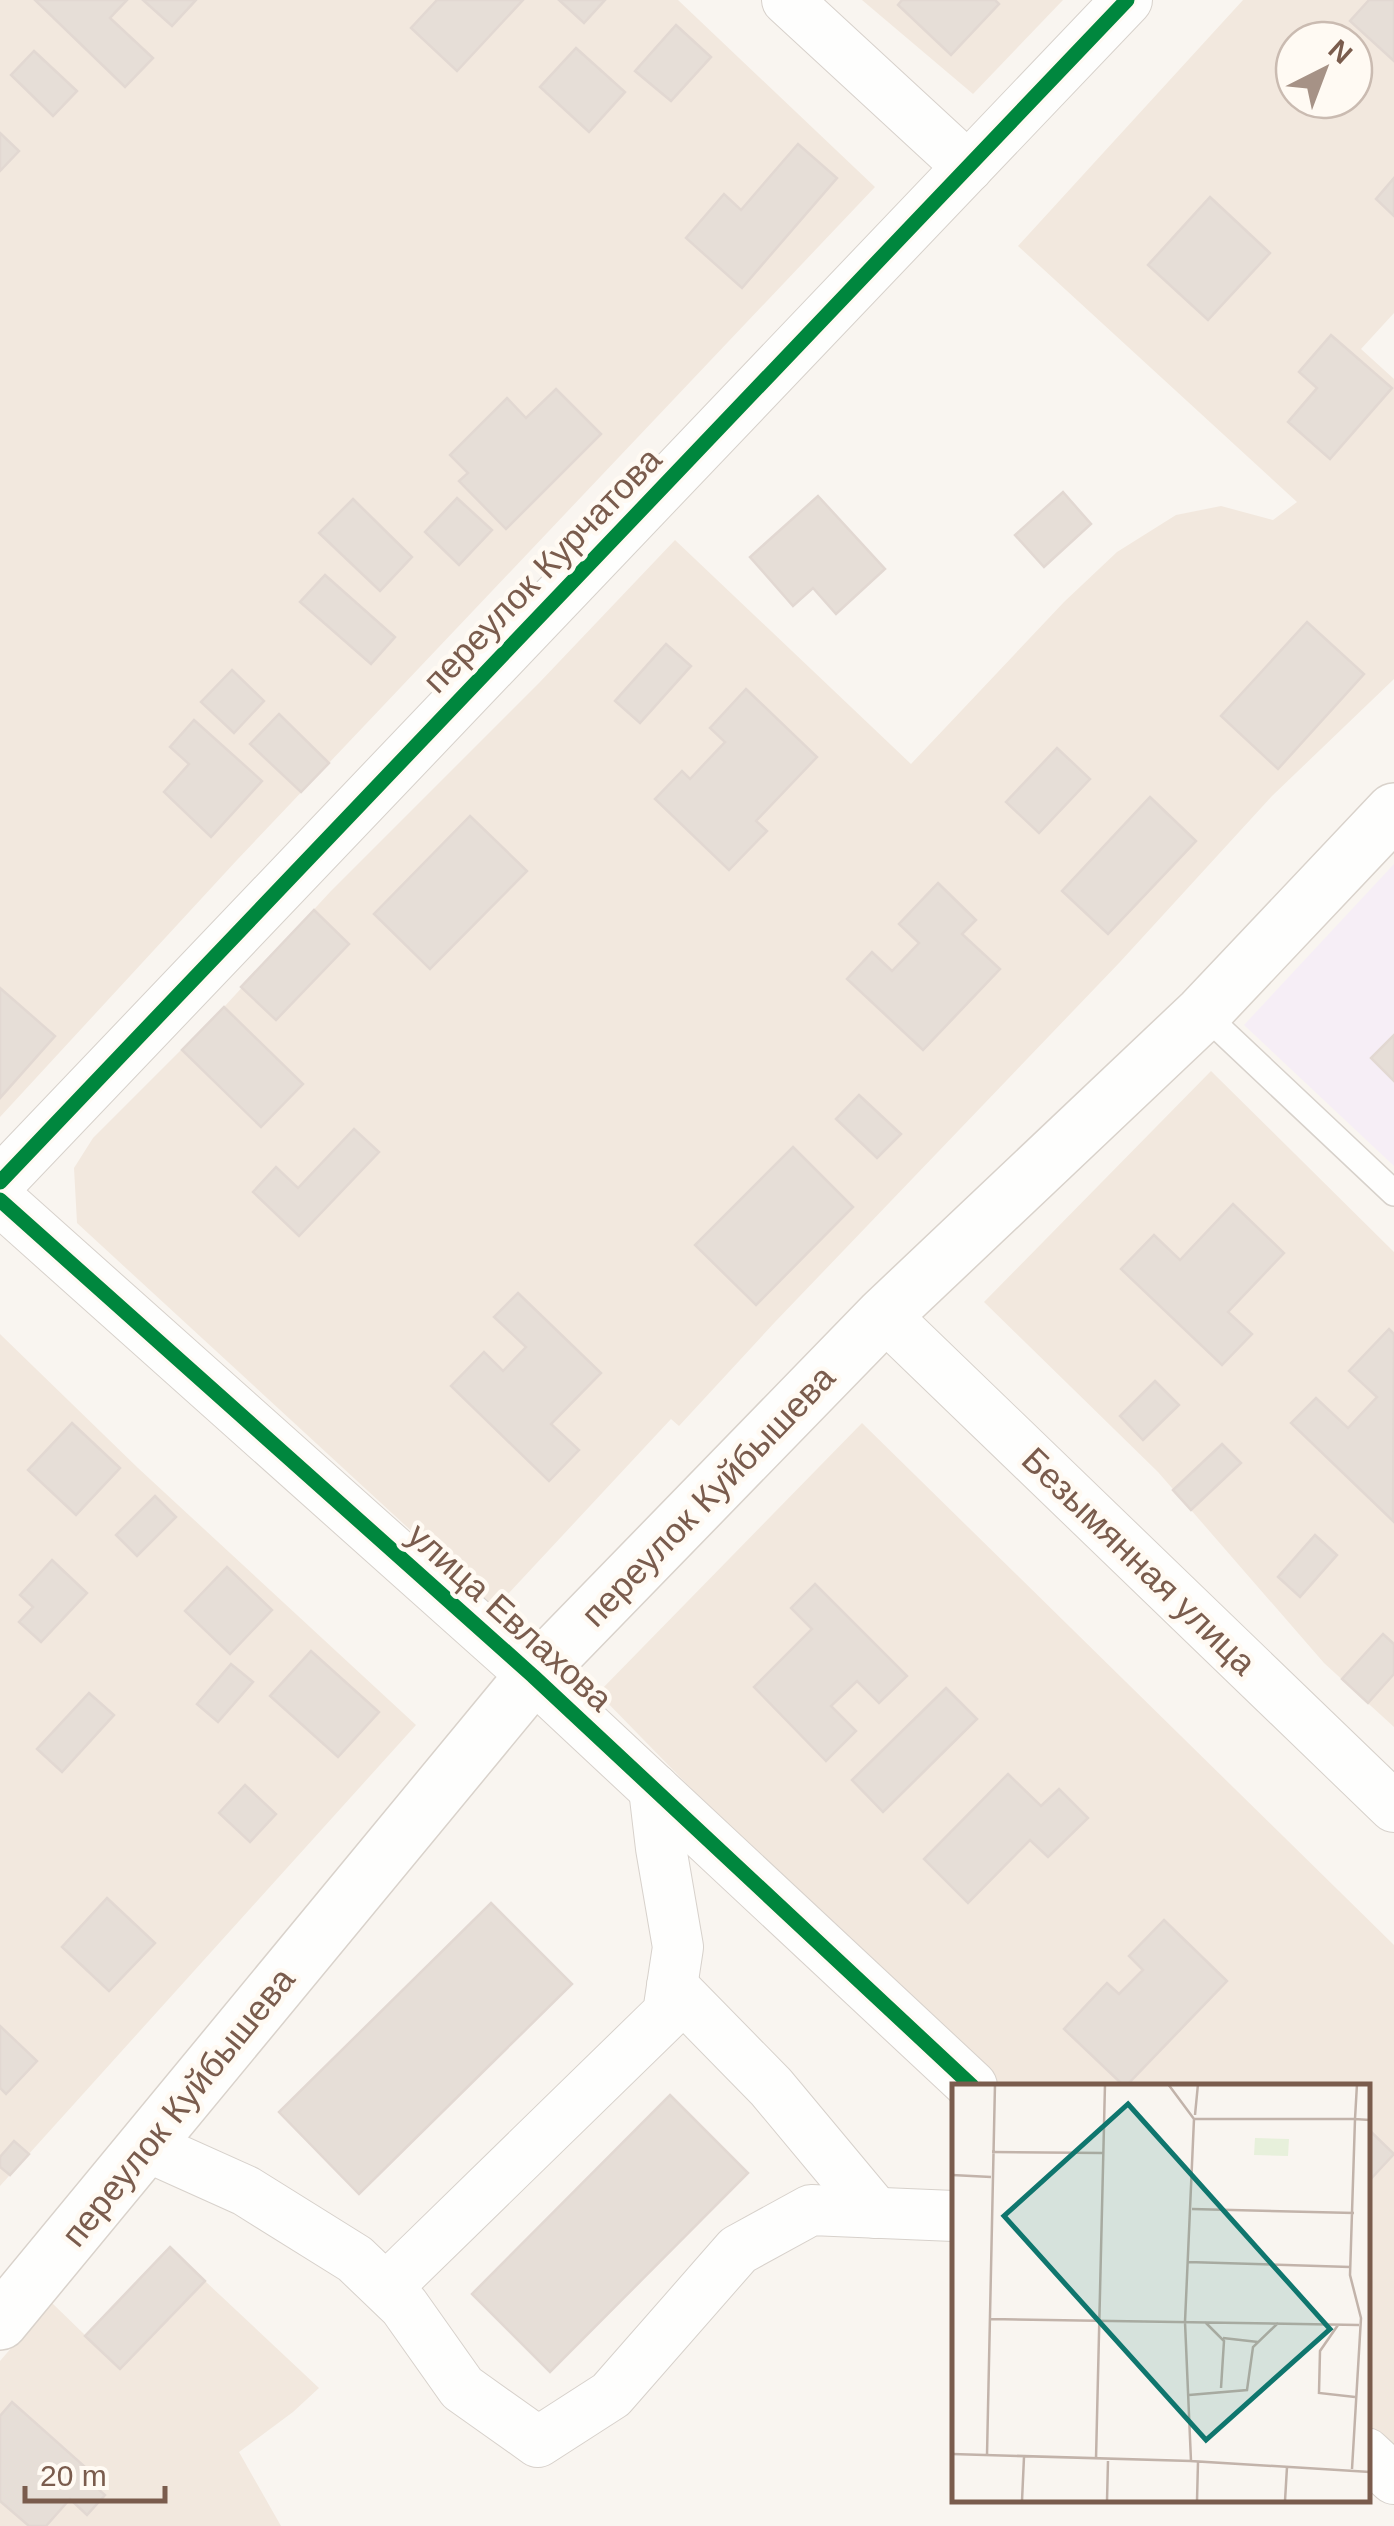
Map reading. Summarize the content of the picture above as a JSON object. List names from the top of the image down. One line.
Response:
{"streets":{"main road":["переулок Куйбышева"],"street":["переулок Курчатова","Безымянная улица","улица Евлахова"]},"crossings":[["переулок Куйбышева","Безымянная улица"],["переулок Куйбышева","улица Евлахова"]],"scale_bar":"20 m","north":"top right"}
